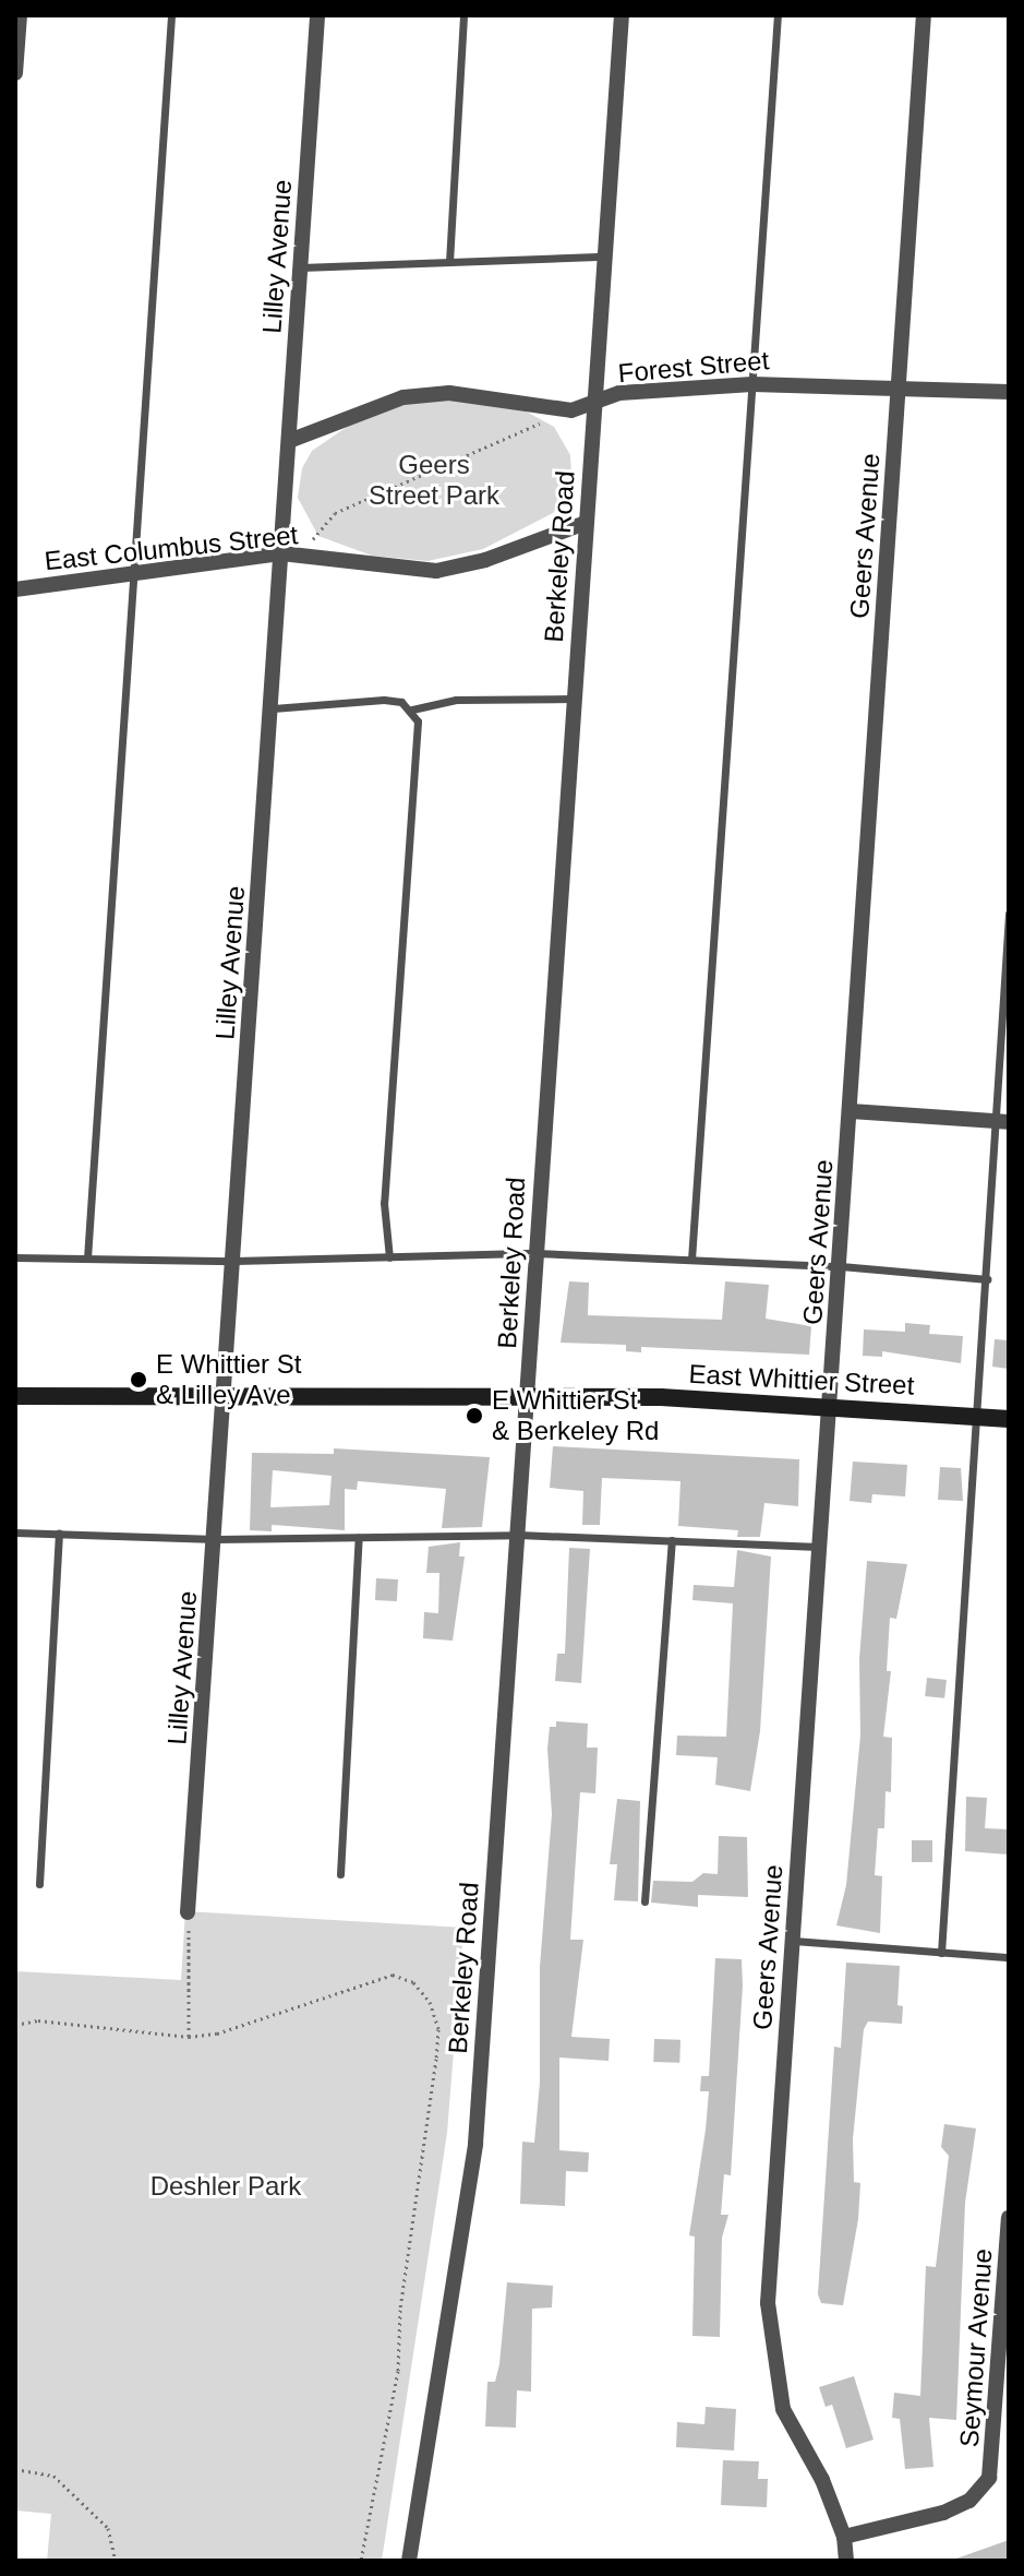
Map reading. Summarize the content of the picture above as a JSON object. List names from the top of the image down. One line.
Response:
{"streets":{"street":["Lilley Avenue","Forest Street","Geers Avenue","East Columbus Street","Berkeley Road","East Whittier Street","Seymour Avenue"]},"crossings":[["Lilley Avenue","Forest Street"],["Lilley Avenue","East Columbus Street"],["Lilley Avenue","East Whittier Street"],["Forest Street","Geers Avenue"],["Forest Street","Berkeley Road"],["Geers Avenue","East Whittier Street"],["Geers Avenue","Seymour Avenue"],["East Columbus Street","Berkeley Road"],["Berkeley Road","East Whittier Street"]],"parks":["Geers Street Park","Deshler Park"],"places":["E Whittier St & Lilley Ave","E Whittier St & Berkeley Rd"]}
